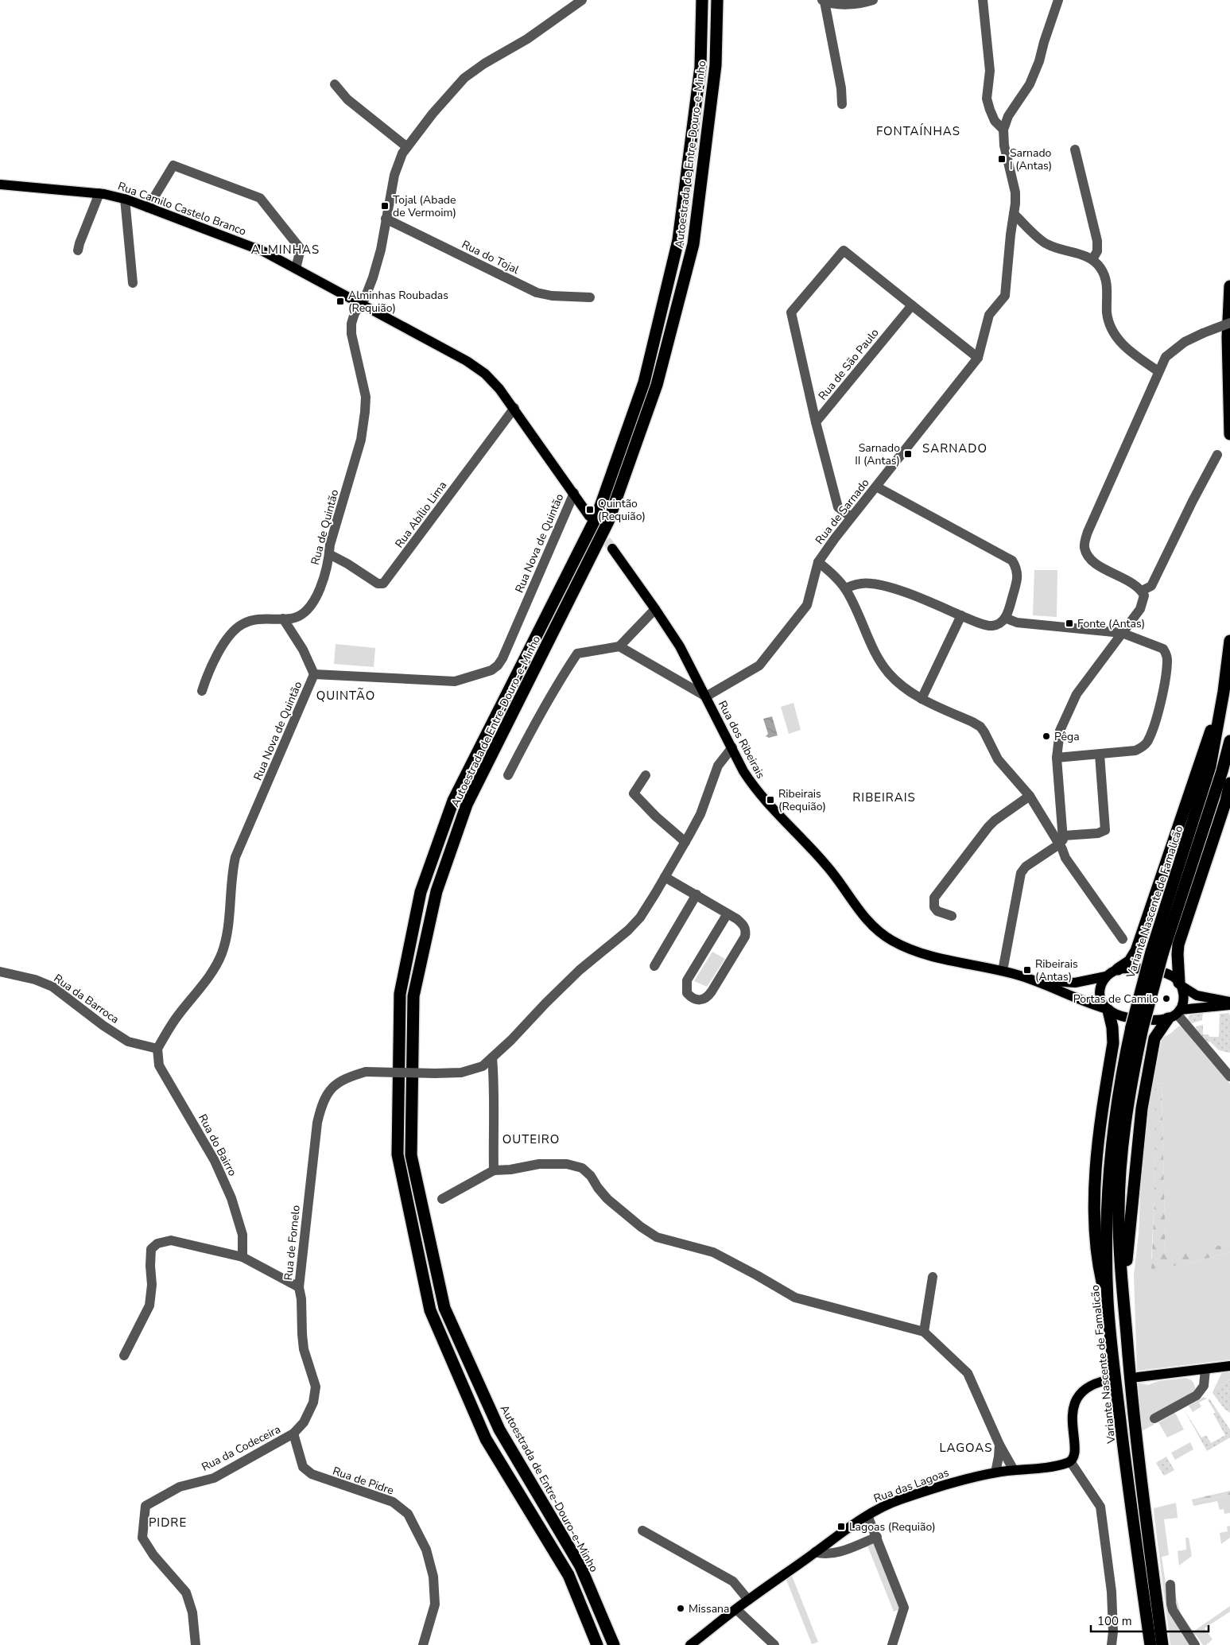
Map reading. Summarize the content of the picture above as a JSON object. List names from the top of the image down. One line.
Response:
{"streets":{"highway":["Autoestrada de Entre-Douro-e-Minho","Variante Nascente de Famalicão"],"main road":["Rua Camilo Castelo Branco","Rua dos Ribeirais","Rua das Lagoas"],"street":["Rua do Tojal","Rua de São Paulo","Rua de Sarnado","Rua Abílio Lima","Rua de Quintão","Rua Nova de Quintão","Rua da Barroca","Rua do Bairro","Rua de Fornelo","Rua da Codeceira","Rua de Pidre"]},"crossings":[["Rua Camilo Castelo Branco","Rua Abílio Lima"],["Rua Camilo Castelo Branco","Rua de Quintão"],["Rua Camilo Castelo Branco","Rua Nova de Quintão"],["Rua do Tojal","Rua de Quintão"],["Rua de Sarnado","Rua dos Ribeirais"],["Rua Abílio Lima","Rua de Quintão"],["Rua Nova de Quintão","Rua da Barroca"],["Rua Nova de Quintão","Rua do Bairro"],["Rua dos Ribeirais","Rua de Fornelo"],["Rua da Barroca","Rua do Bairro"],["Rua de Fornelo","Rua da Codeceira"],["Rua de Fornelo","Rua de Pidre"],["Rua da Codeceira","Rua de Pidre"]],"districts":["FONTAÍNHAS","ALMINHAS","SARNADO","QUINTÃO","RIBEIRAIS","OUTEIRO","LAGOAS","PIDRE"],"places":{"transit":["Sarnado I (Antas)","Tojal (Abade de Vermoim)","Alminhas Roubadas (Requião)","Sarnado II (Antas)","Quintão (Requião)","Fonte (Antas)","Ribeirais (Requião)","Ribeirais (Antas)","Lagoas (Requião)"],"other":["Pêga","Portas de Camilo","Missana"]},"scale_bar":"100 m"}
